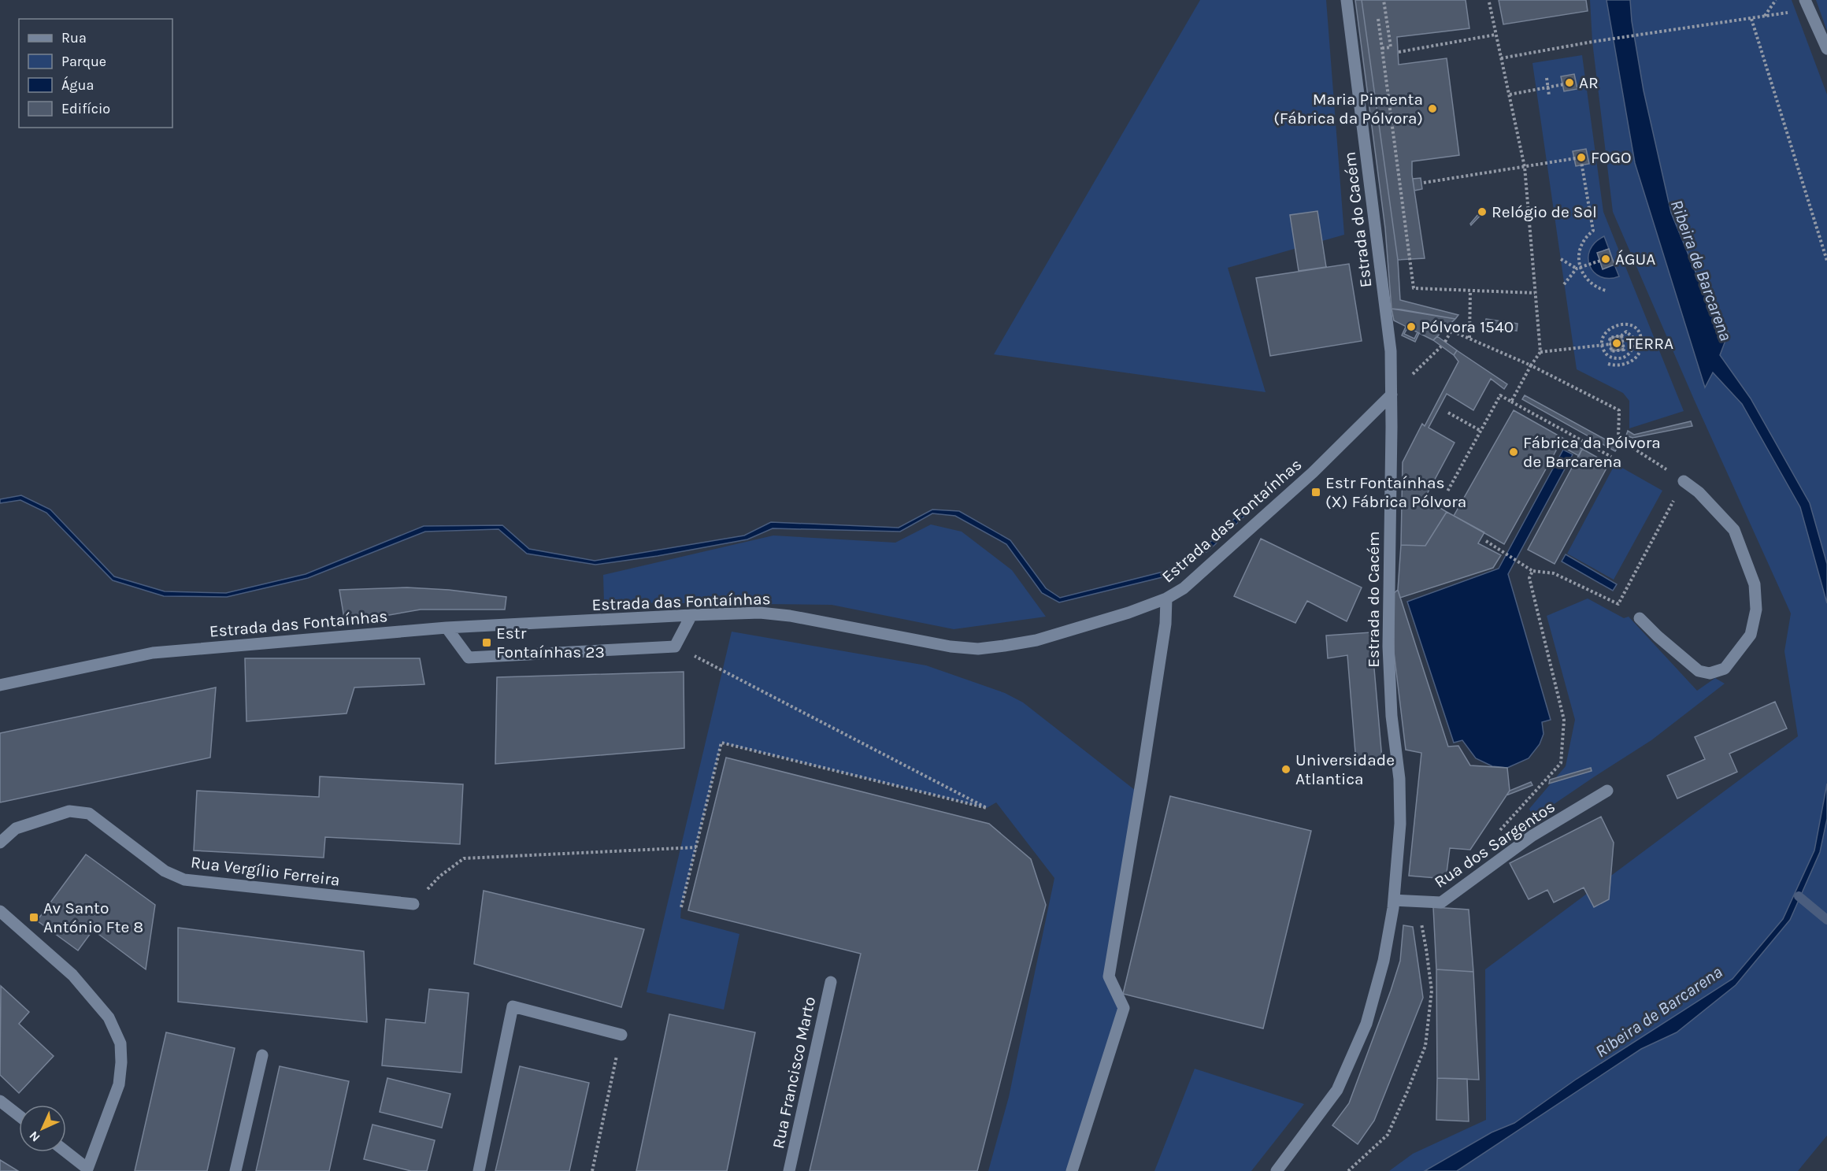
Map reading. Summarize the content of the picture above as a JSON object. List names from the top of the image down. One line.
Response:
{"streets":{"street":["Estrada do Cacém","Estrada das Fontaínhas","Rua dos Sargentos","Rua Vergílio Ferreira","Rua Francisco Marto"]},"crossings":[["Estrada do Cacém","Estrada das Fontaínhas"],["Estrada do Cacém","Rua dos Sargentos"]],"water":["Ribeira de Barcarena"],"places":{"other":["AR","Maria Pimenta (Fábrica da Pólvora)","FOGO","Relógio de Sol","ÁGUA","Pólvora 1540","TERRA","Fábrica da Pólvora de Barcarena","Universidade Atlantica"],"transit":["Estr Fontaínhas (X) Fábrica Pólvora","Estr Fontaínhas 23","Av Santo António Fte 8"]},"legend":["Rua","Parque","Água","Edifício"],"north":"bottom left"}
